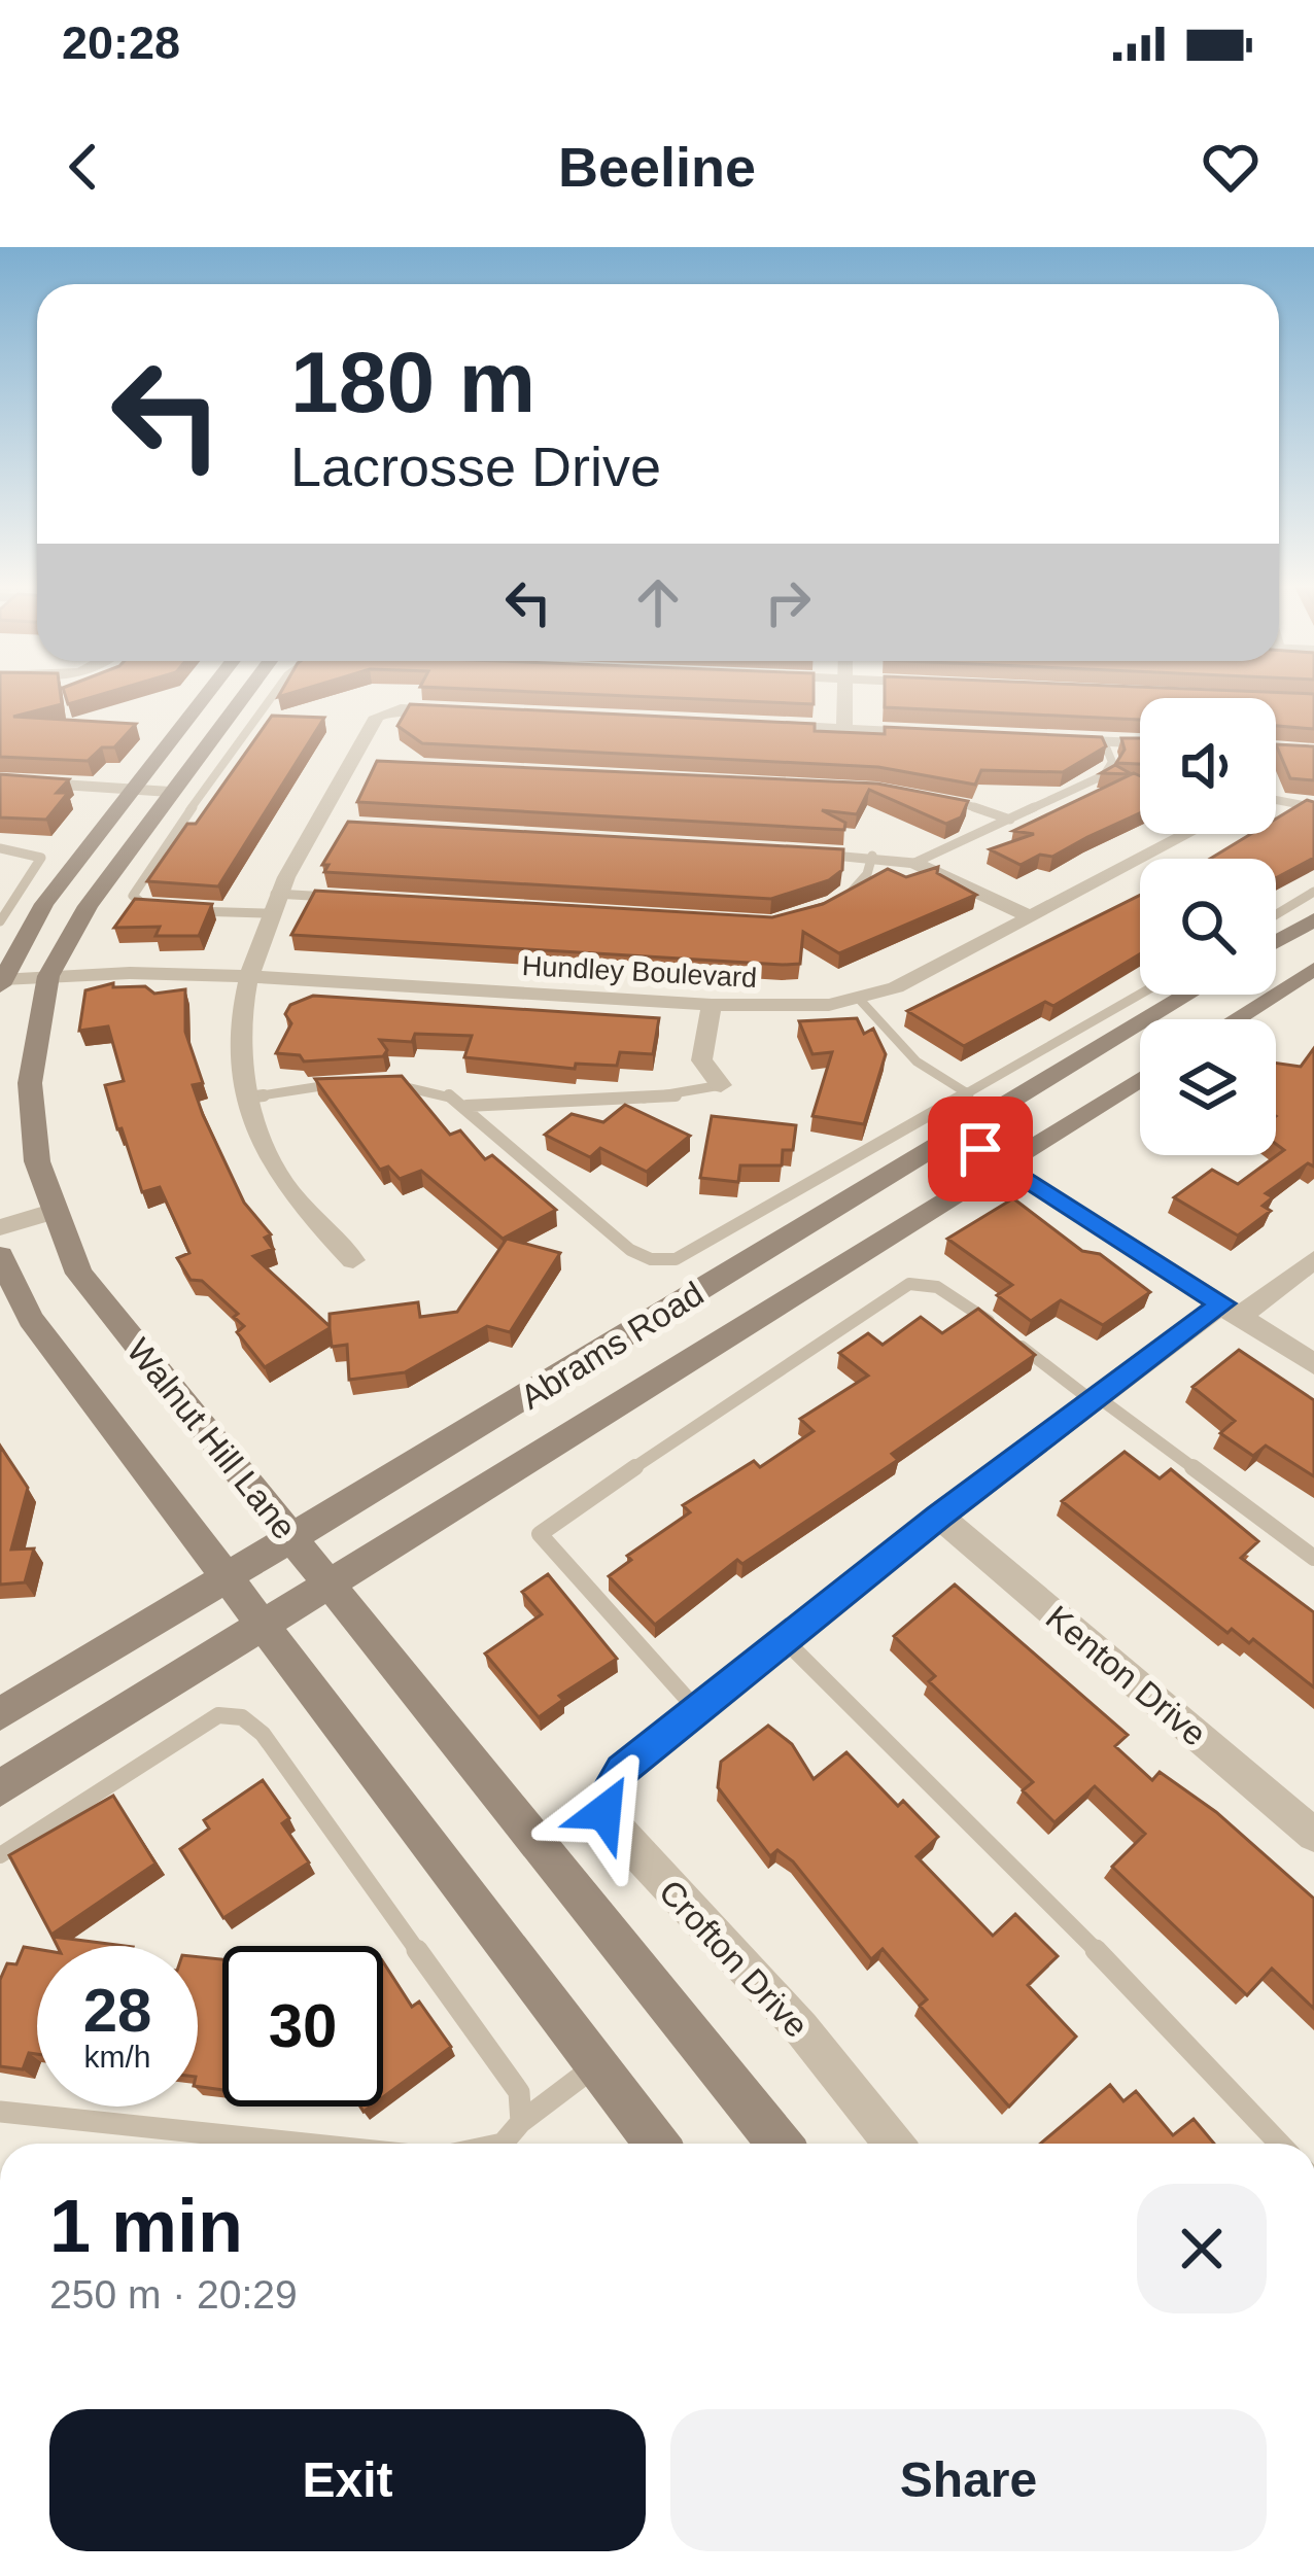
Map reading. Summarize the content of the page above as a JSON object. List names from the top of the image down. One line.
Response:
{"streets":{"main road":["Abrams Road","Walnut Hill Lane"],"street":["Hundley Boulevard","Kenton Drive","Crofton Drive"]},"crossings":[["Hundley Boulevard","Walnut Hill Lane"],["Abrams Road","Walnut Hill Lane"],["Kenton Drive","Crofton Drive"]],"page":{"status":"20:28","header":"Beeline","turn":["180 m","Lacrosse Drive"],"speed":"28 km/h","limit":"30","heading":["1 min","250 m · 20:29"],"buttons":["Exit","Share"]}}
